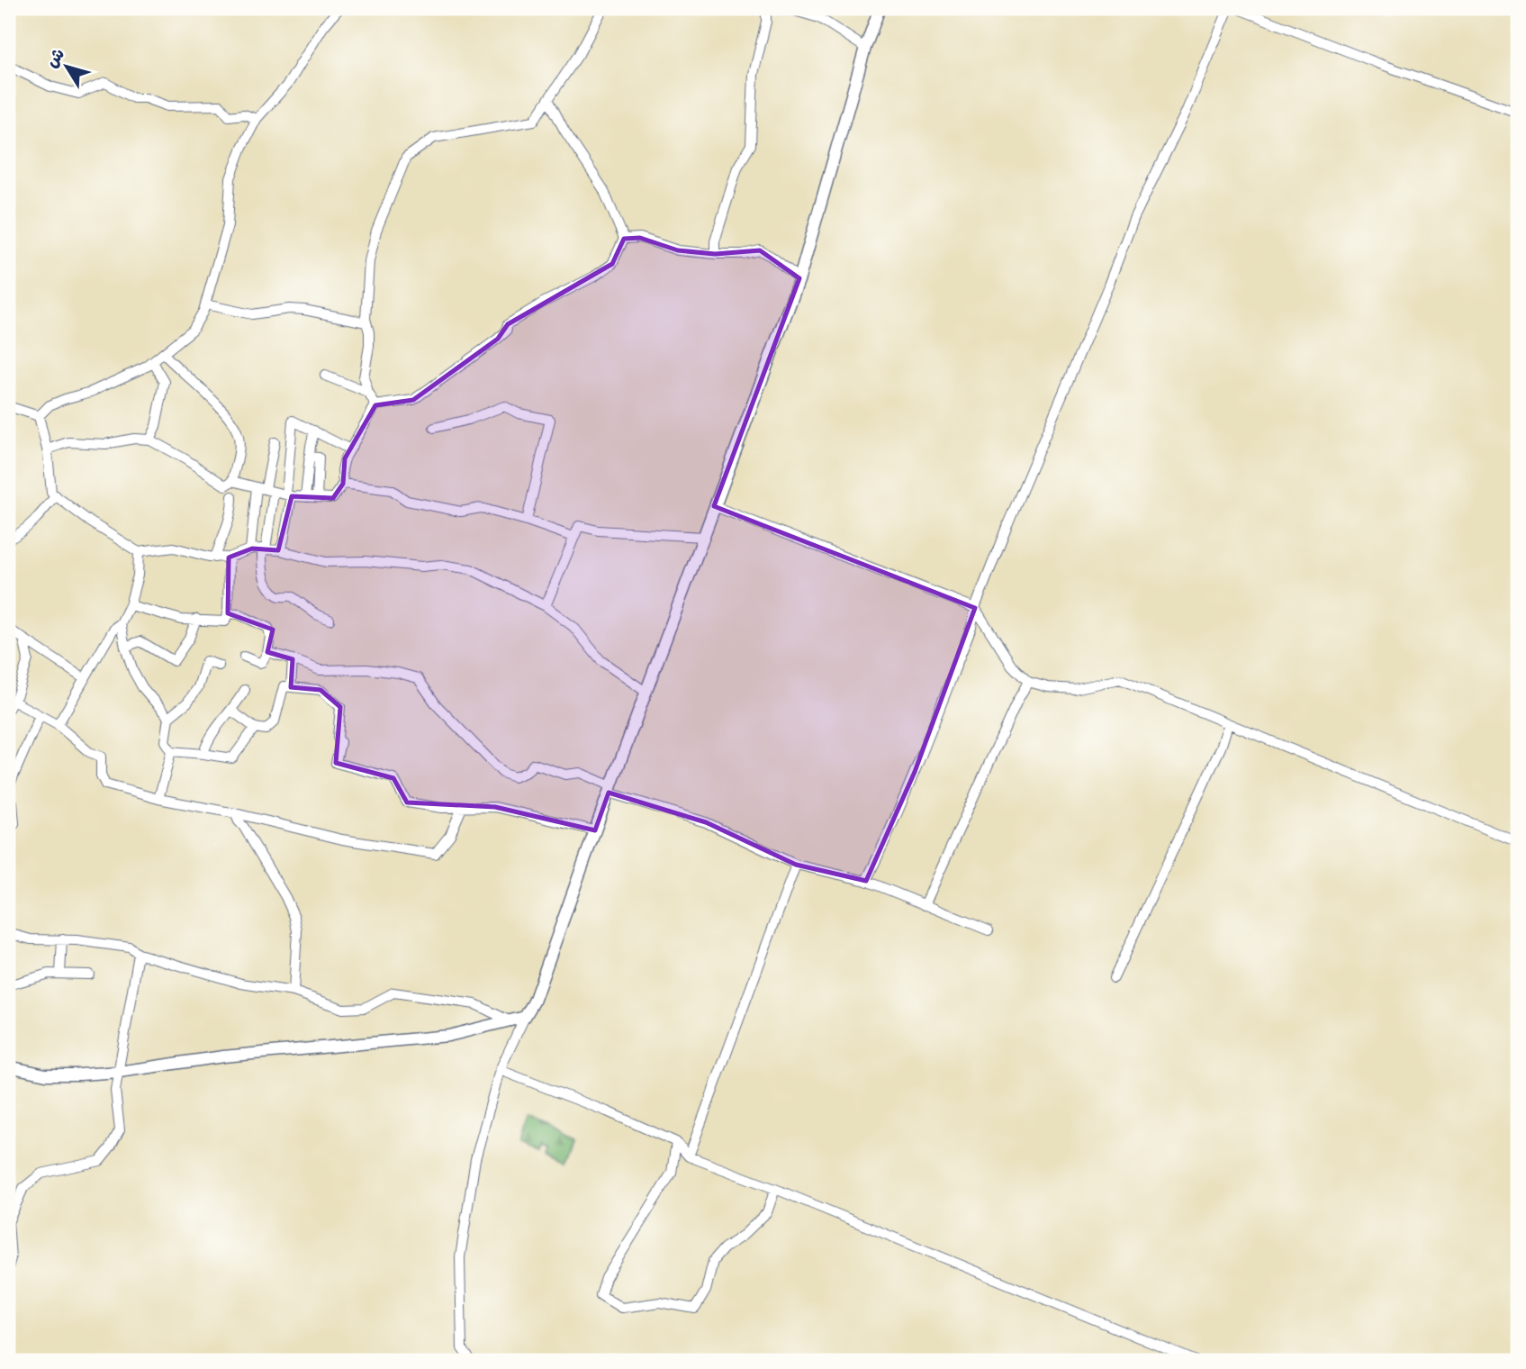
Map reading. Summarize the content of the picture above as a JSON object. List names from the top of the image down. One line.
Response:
{"north":"top left"}
